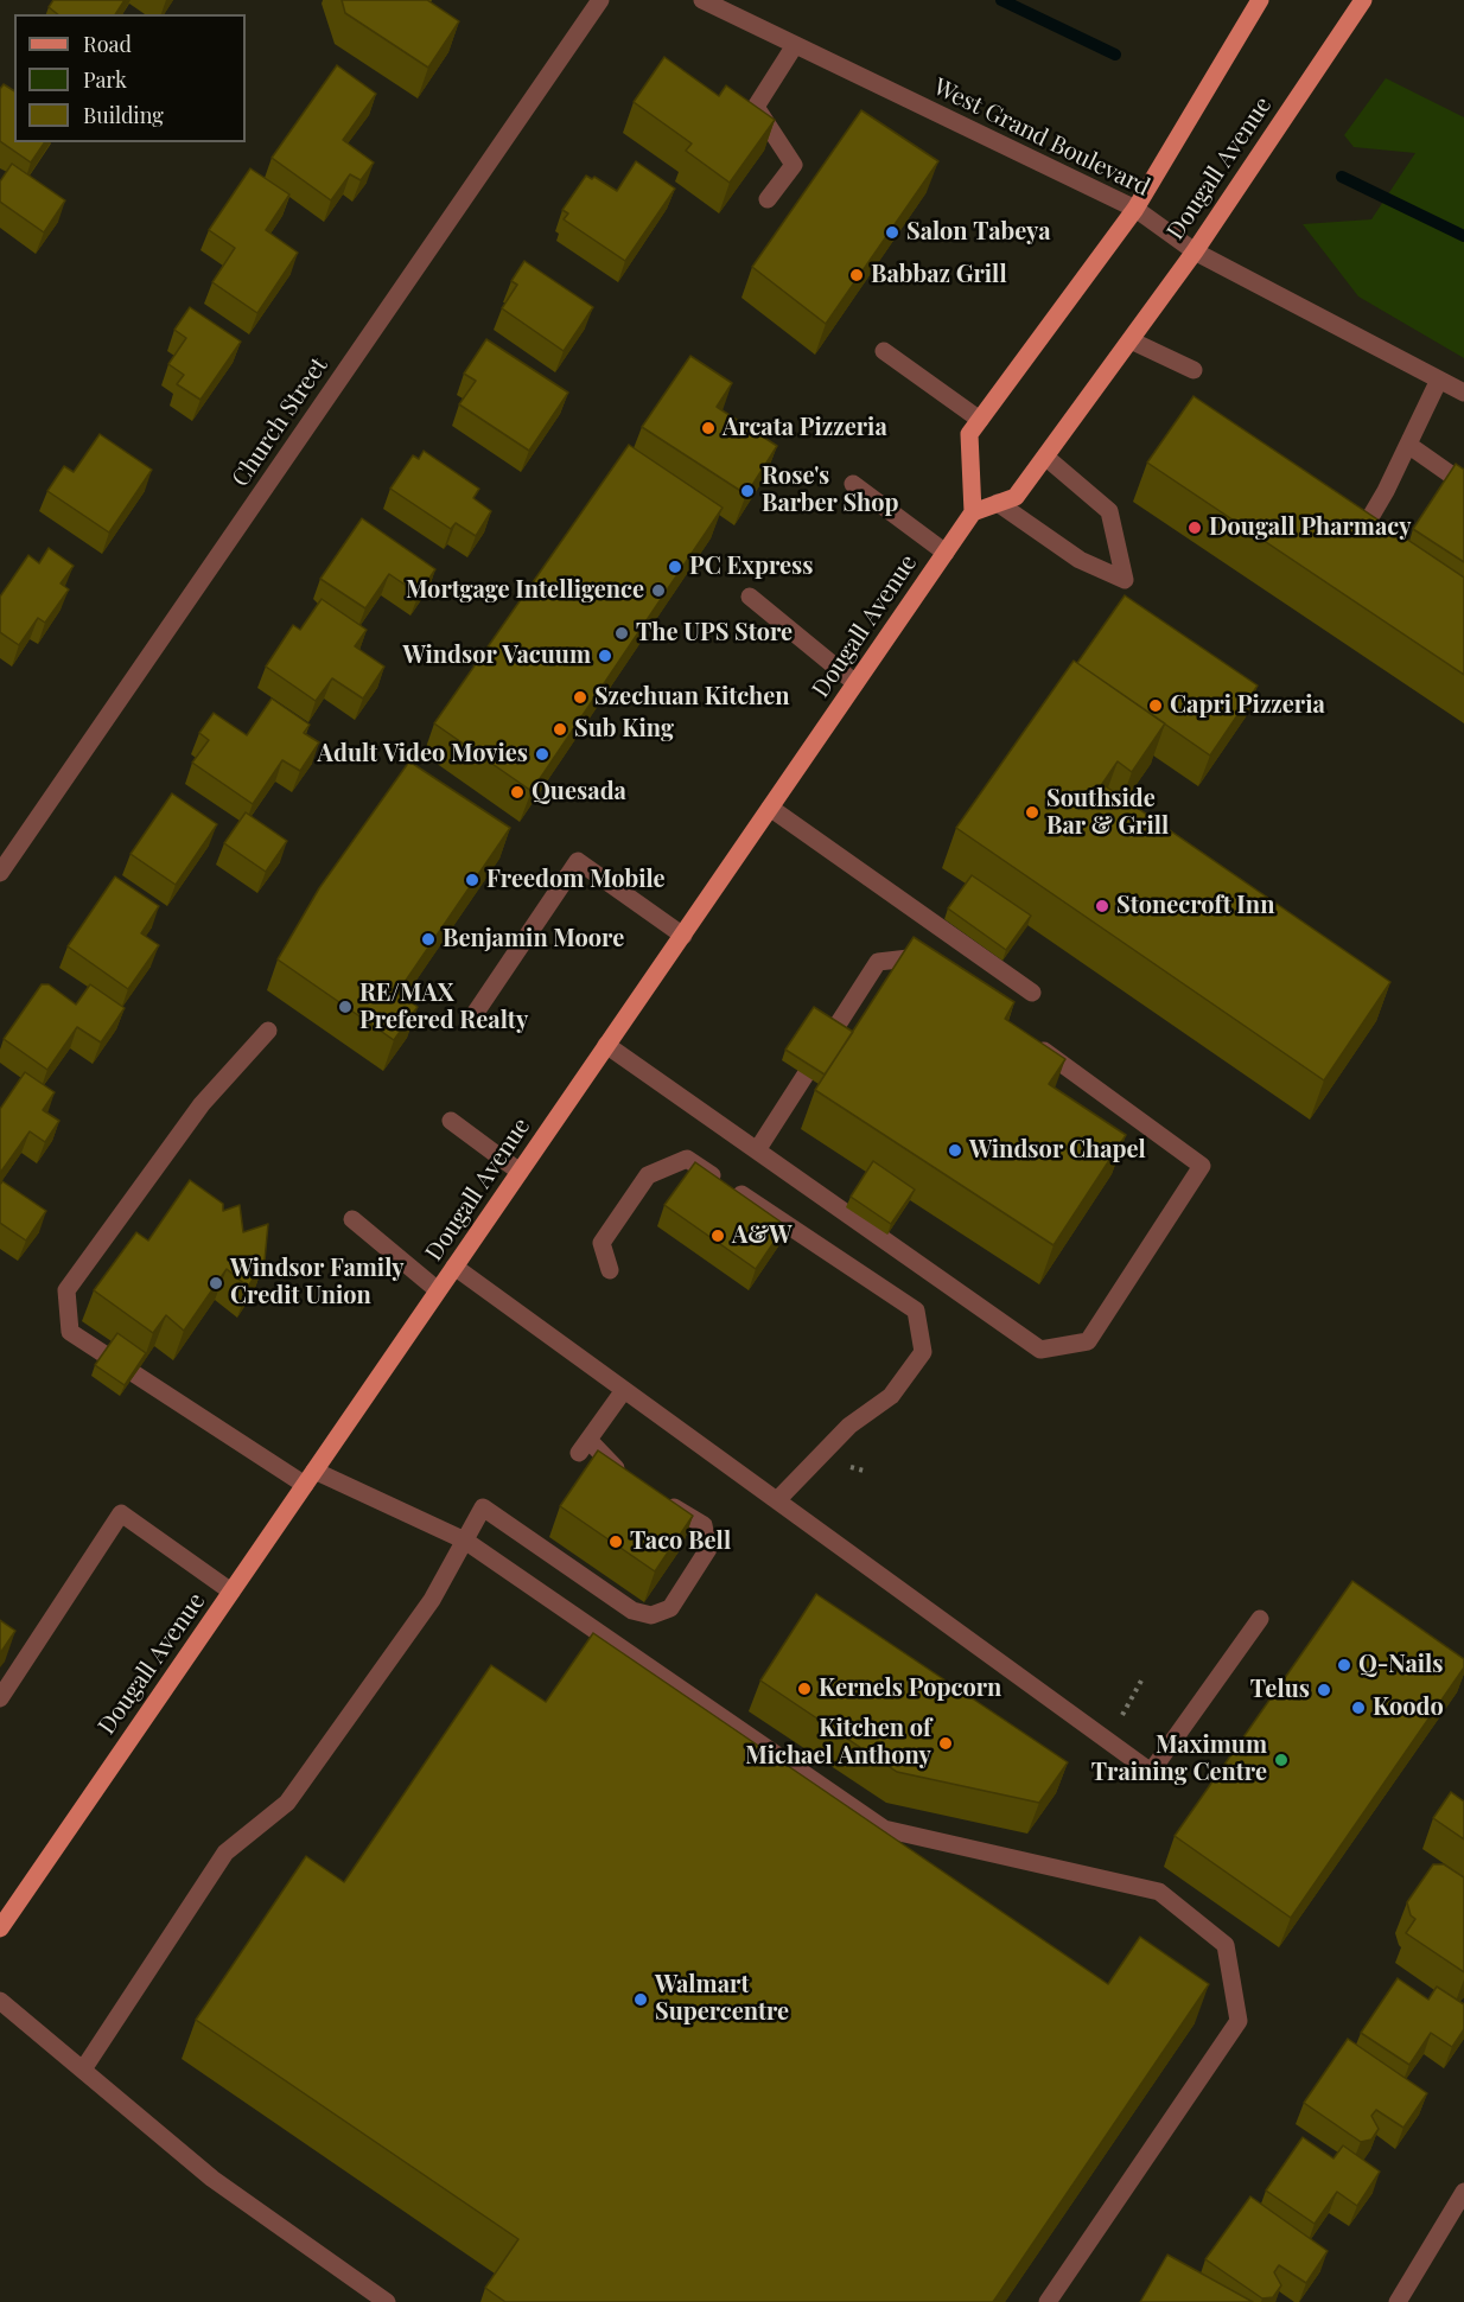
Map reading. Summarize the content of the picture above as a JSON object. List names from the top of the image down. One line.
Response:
{"streets":{"main road":["Dougall Avenue"],"street":["West Grand Boulevard","Church Street"]},"crossings":[["West Grand Boulevard","Dougall Avenue"]],"places":["Salon Tabeya","Babbaz Grill","Arcata Pizzeria","Rose's Barber Shop","Dougall Pharmacy","PC Express","Mortgage Intelligence","The UPS Store","Windsor Vacuum","Szechuan Kitchen","Capri Pizzeria","Sub King","Adult Video Movies","Quesada","Southside Bar & Grill","Freedom Mobile","Stonecroft Inn","Benjamin Moore","RE/MAX Prefered Realty","Windsor Chapel","A&W","Windsor Family Credit Union","Taco Bell","Q-Nails","Kernels Popcorn","Telus","Koodo","Kitchen of Michael Anthony","Maximum Training Centre","Walmart Supercentre"],"legend":["Road","Park","Building"]}
